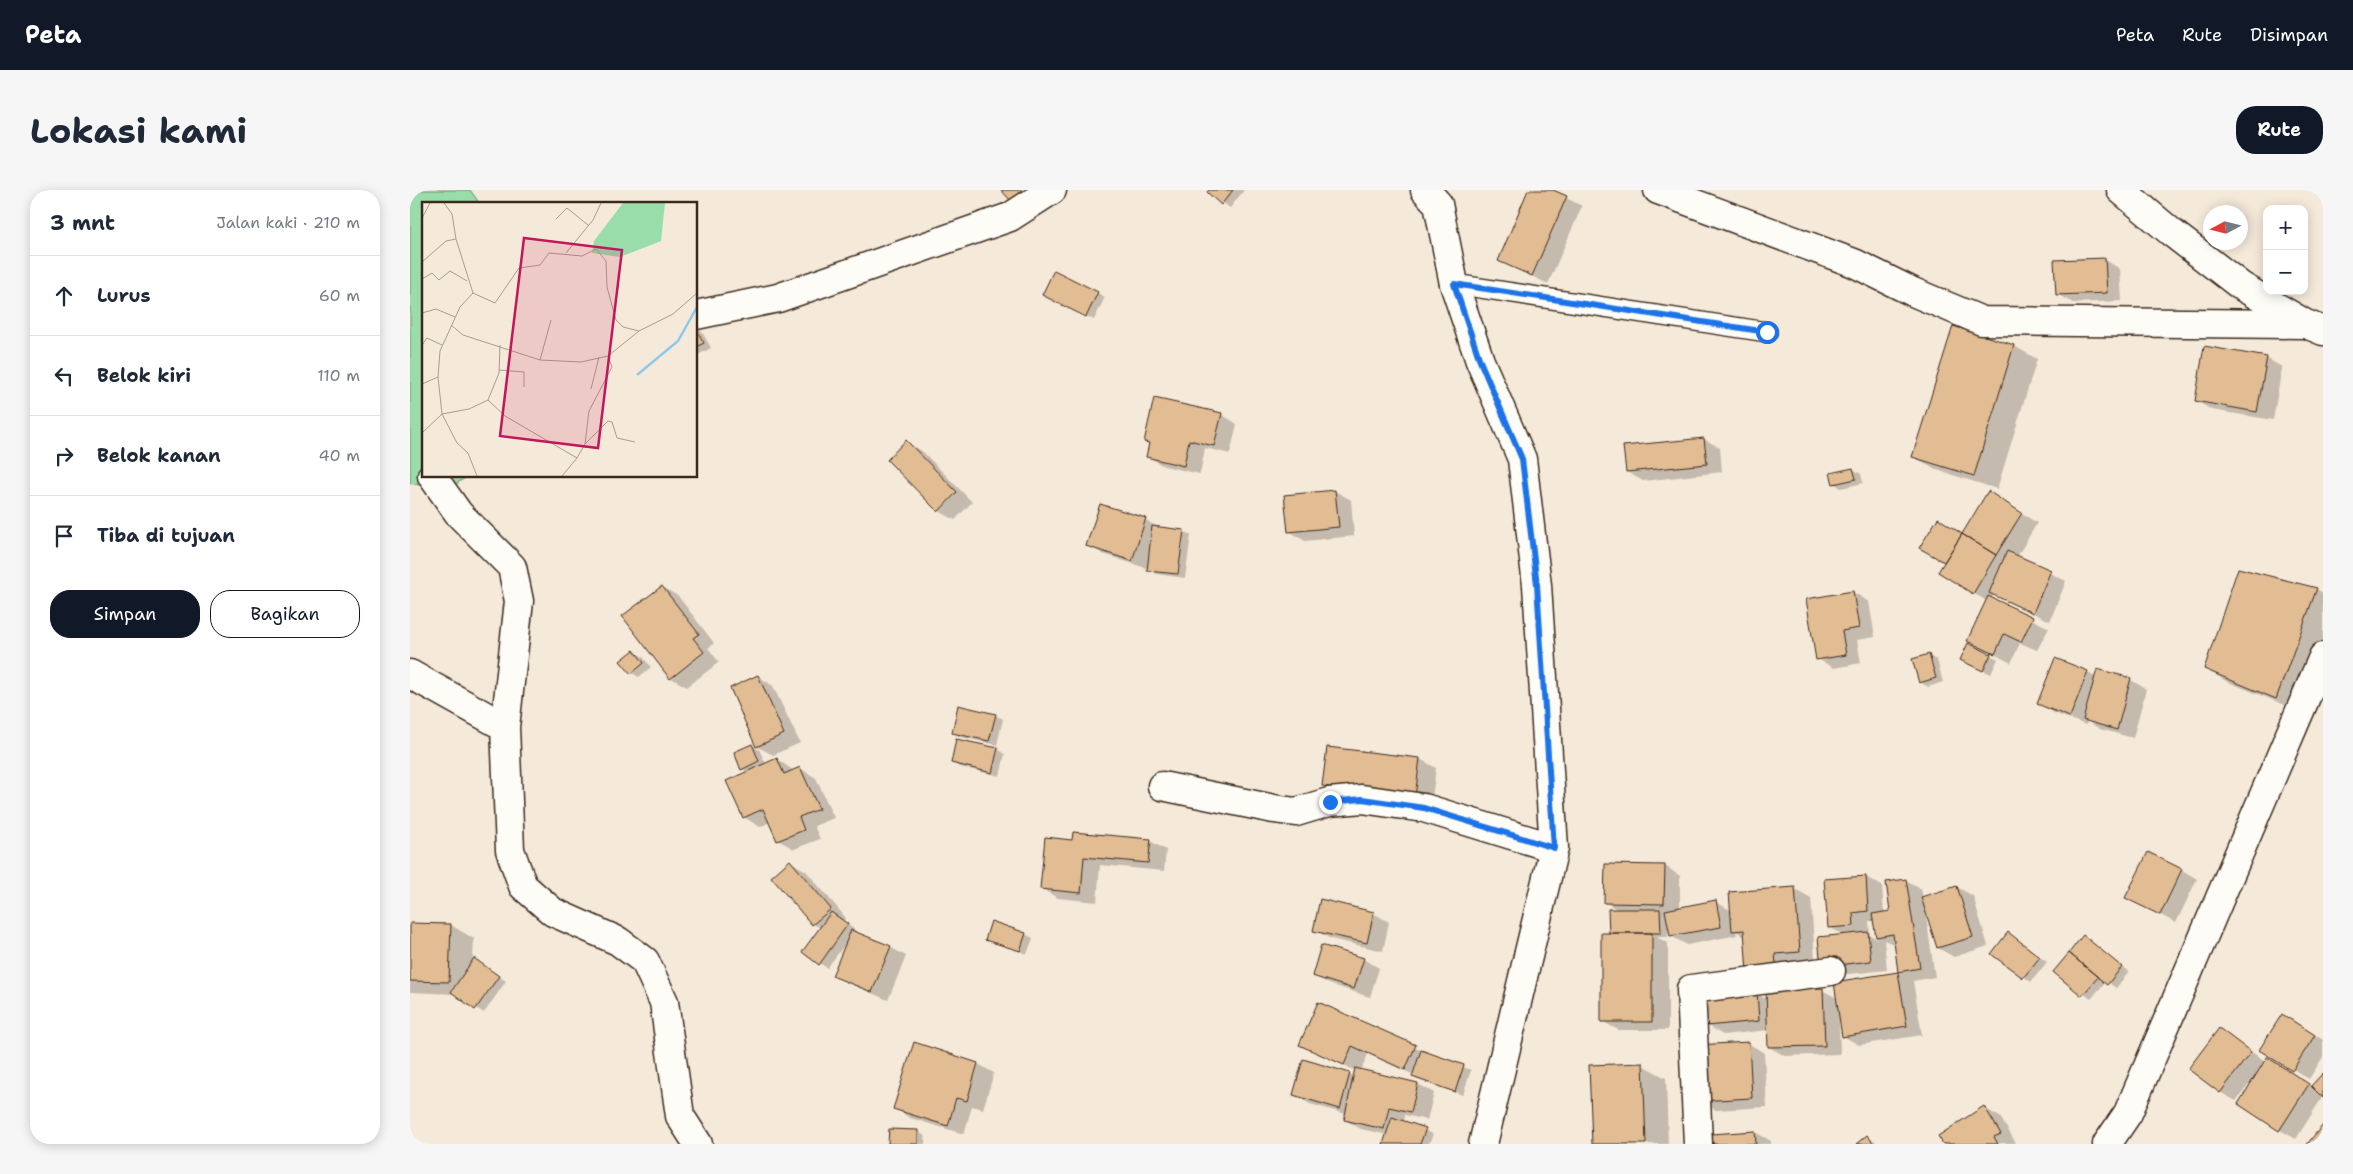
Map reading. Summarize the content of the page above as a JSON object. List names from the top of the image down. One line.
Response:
{"north":"left","page":{"header":"Peta","nav":["Peta","Rute","Disimpan"],"buttons":["Rute",["Simpan","Bagikan"]],"title":"Lokasi kami","heading":["3 mnt","Jalan kaki · 210 m"],"map_buttons":["+","−"],"list":[["Lurus","60 m"],["Belok kiri","110 m"],["Belok kanan","40 m"],"Tiba di tujuan"]}}
